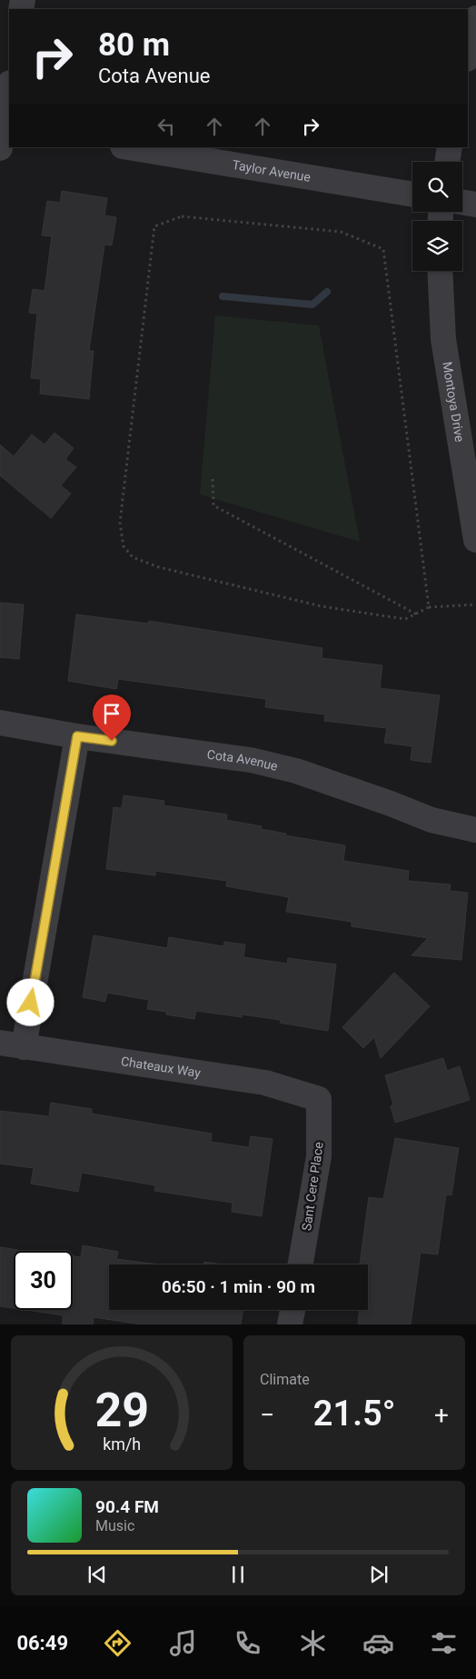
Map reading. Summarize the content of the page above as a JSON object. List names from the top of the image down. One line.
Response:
{"streets":{"street":["Taylor Avenue","Montoya Drive","Cota Avenue","Chateaux Way","Sant Cere Place"]},"crossings":[["Chateaux Way","Sant Cere Place"]],"page":{"turn":["80 m","Cota Avenue"],"limit":"30","trip":"06:50 · 1 min · 90 m","tile":"Climate","heat":["−","21.5°","+"],"song":["90.4 FM","Music"],"tabs":"06:49","gauge":["29","km/h"]}}
